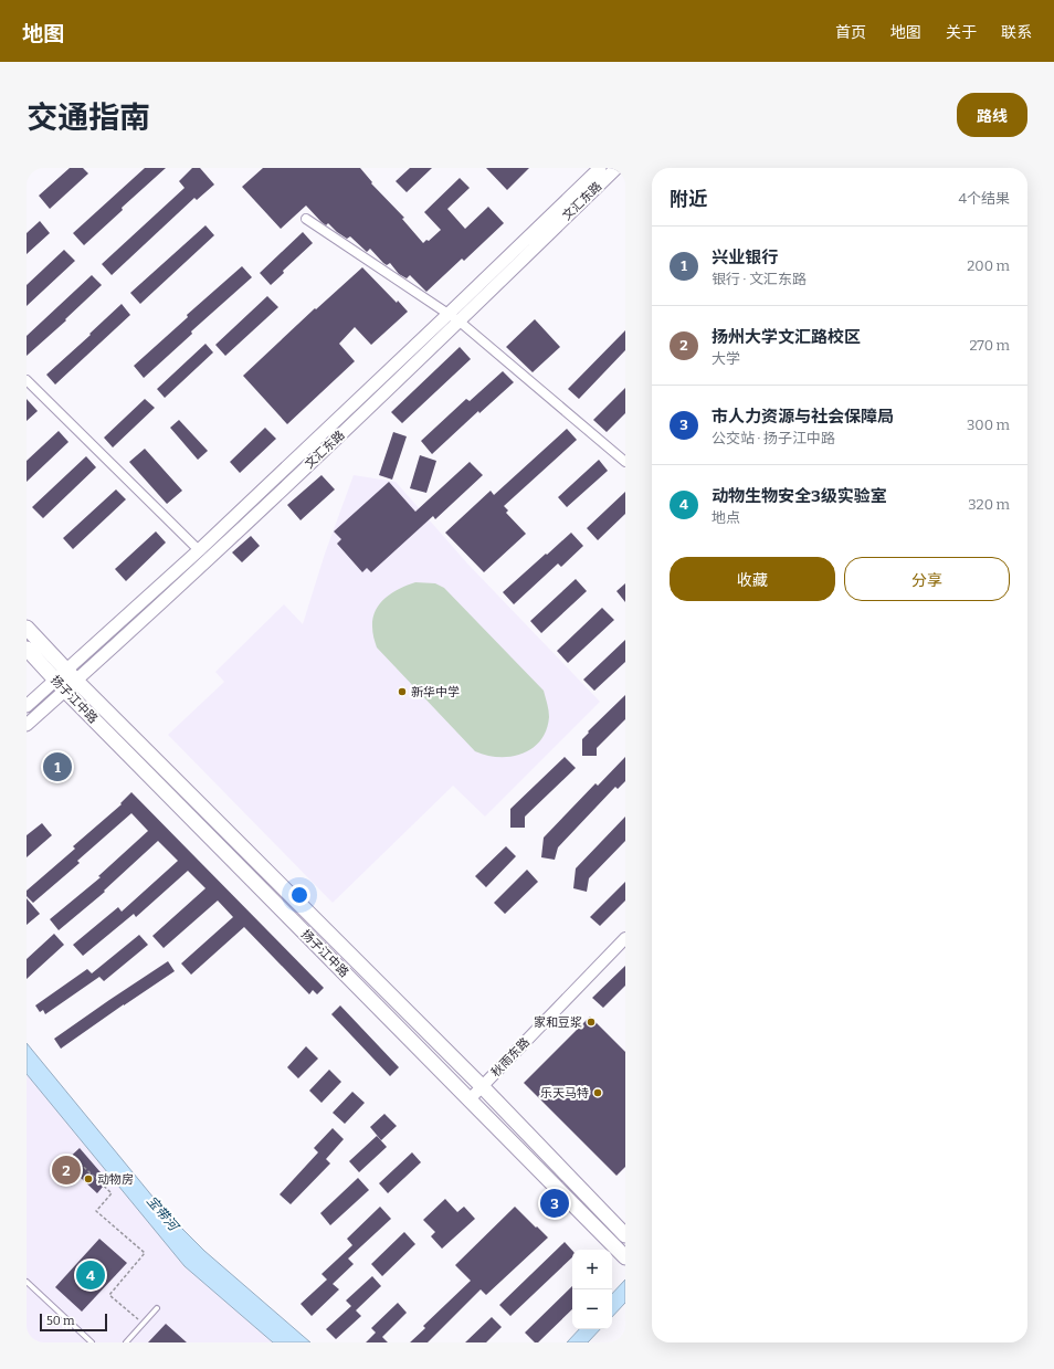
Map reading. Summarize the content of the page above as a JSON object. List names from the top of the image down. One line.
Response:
{"streets":{"main road":["文汇东路","扬子江中路"],"street":["秋雨东路"]},"crossings":[["文汇东路","扬子江中路"],["扬子江中路","秋雨东路"]],"water":["宝带河"],"places":["新华中学","家和豆浆","乐天马特","动物房"],"scale_bar":"50 m","page":{"header":"地图","nav":["首页","地图","关于","联系"],"title":"交通指南","buttons":["路线",["收藏","分享"]],"heading":["附近","4个结果"],"list":[{"mark":"1","name":"兴业银行","note":"银行 · 文汇东路","value":"200 m"},{"mark":"2","name":"扬州大学文汇路校区","note":"大学","value":"270 m"},{"mark":"3","name":"市人力资源与社会保障局","note":"公交站 · 扬子江中路","value":"300 m"},{"mark":"4","name":"动物生物安全3级实验室","note":"地点","value":"320 m"}],"pins":["1","2","3","4"],"map_buttons":["+","−"],"scale":"50 m"}}
